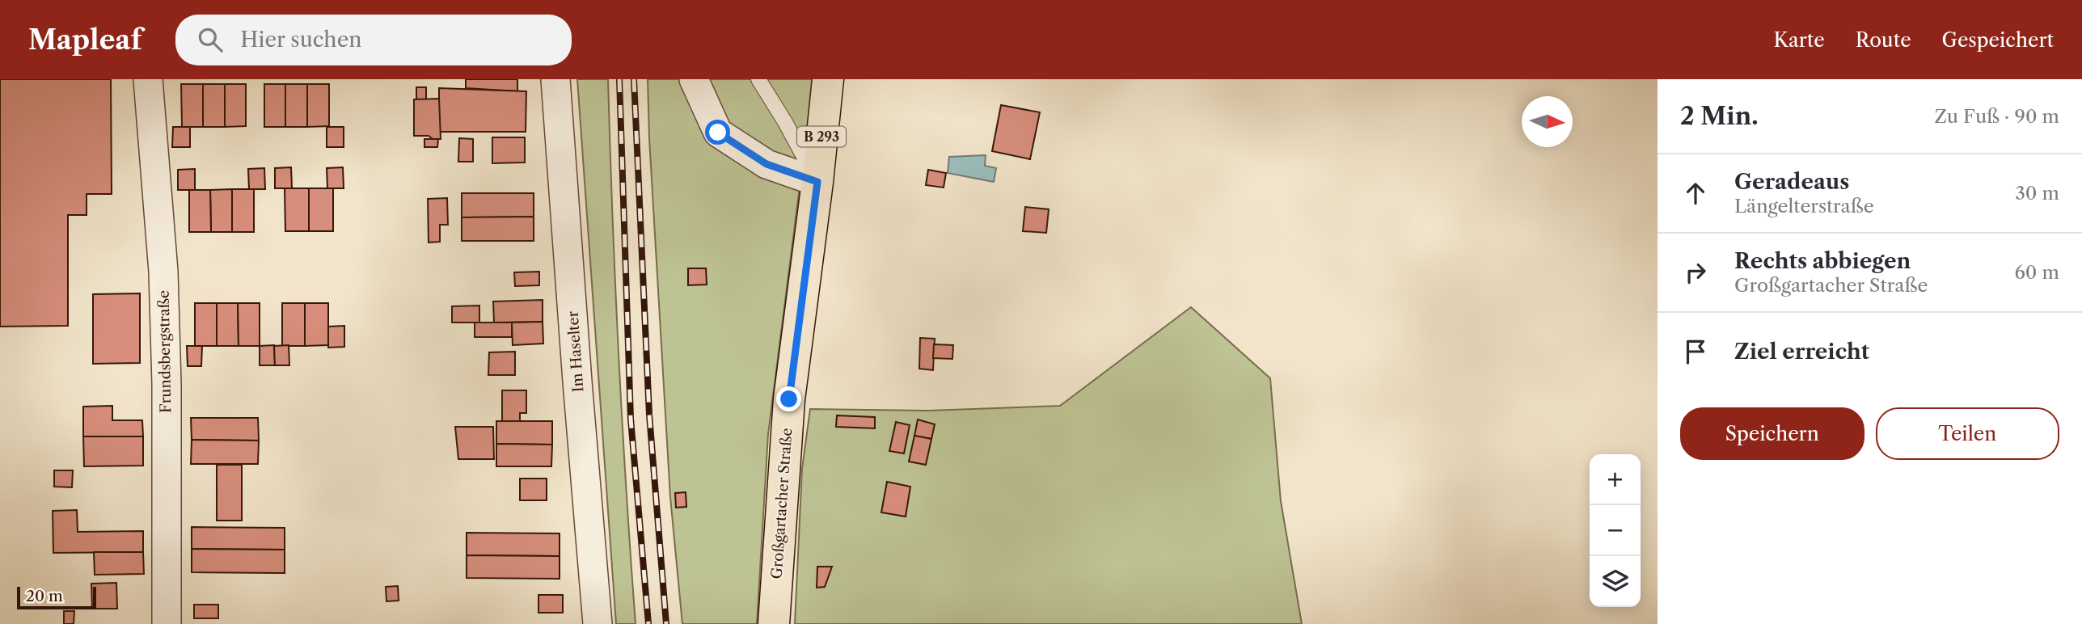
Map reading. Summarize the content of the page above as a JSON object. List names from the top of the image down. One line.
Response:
{"streets":{"main road":["B 293","Großgartacher Straße"],"street":["Frundsbergstraße","Im Haselter"]},"scale_bar":"20 m","north":"right","page":{"header":"Mapleaf","search":"Hier suchen","nav":["Karte","Route","Gespeichert"],"heading":["2 Min.","Zu Fuß · 90 m"],"list":[["Geradeaus","Längelterstraße","30 m"],["Rechts abbiegen","Großgartacher Straße","60 m"],"Ziel erreicht"],"buttons":["Speichern","Teilen"],"map_buttons":["+","−"],"scale":"20 m"}}
